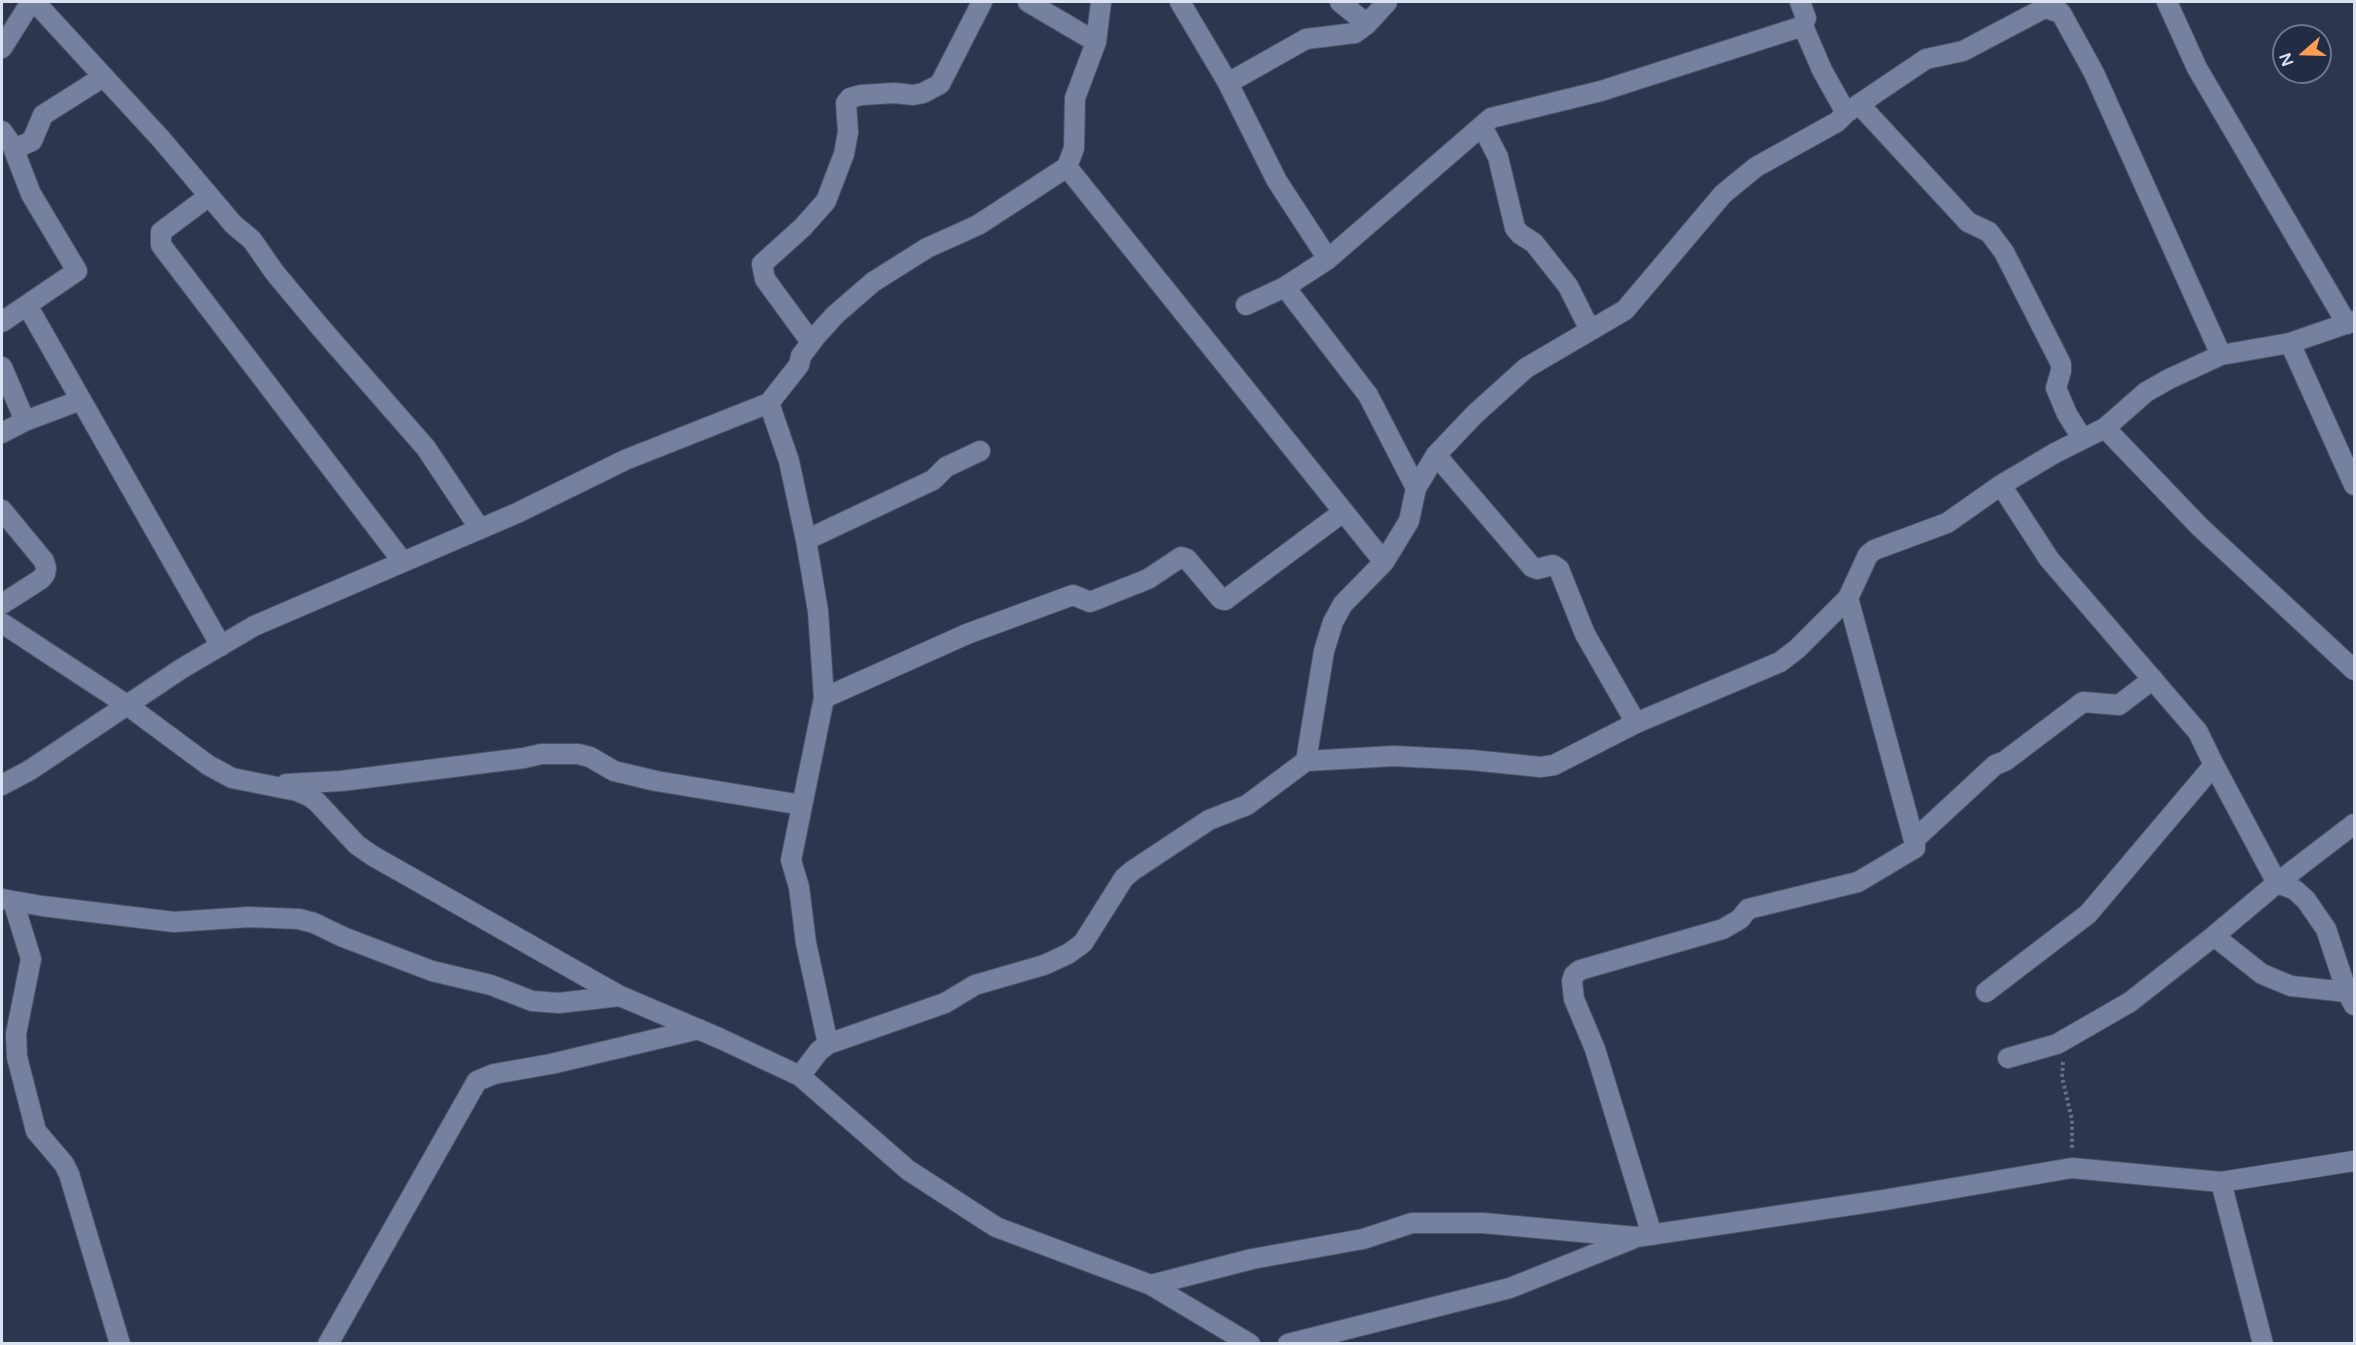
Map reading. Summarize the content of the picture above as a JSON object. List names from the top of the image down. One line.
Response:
{"north":"left"}
